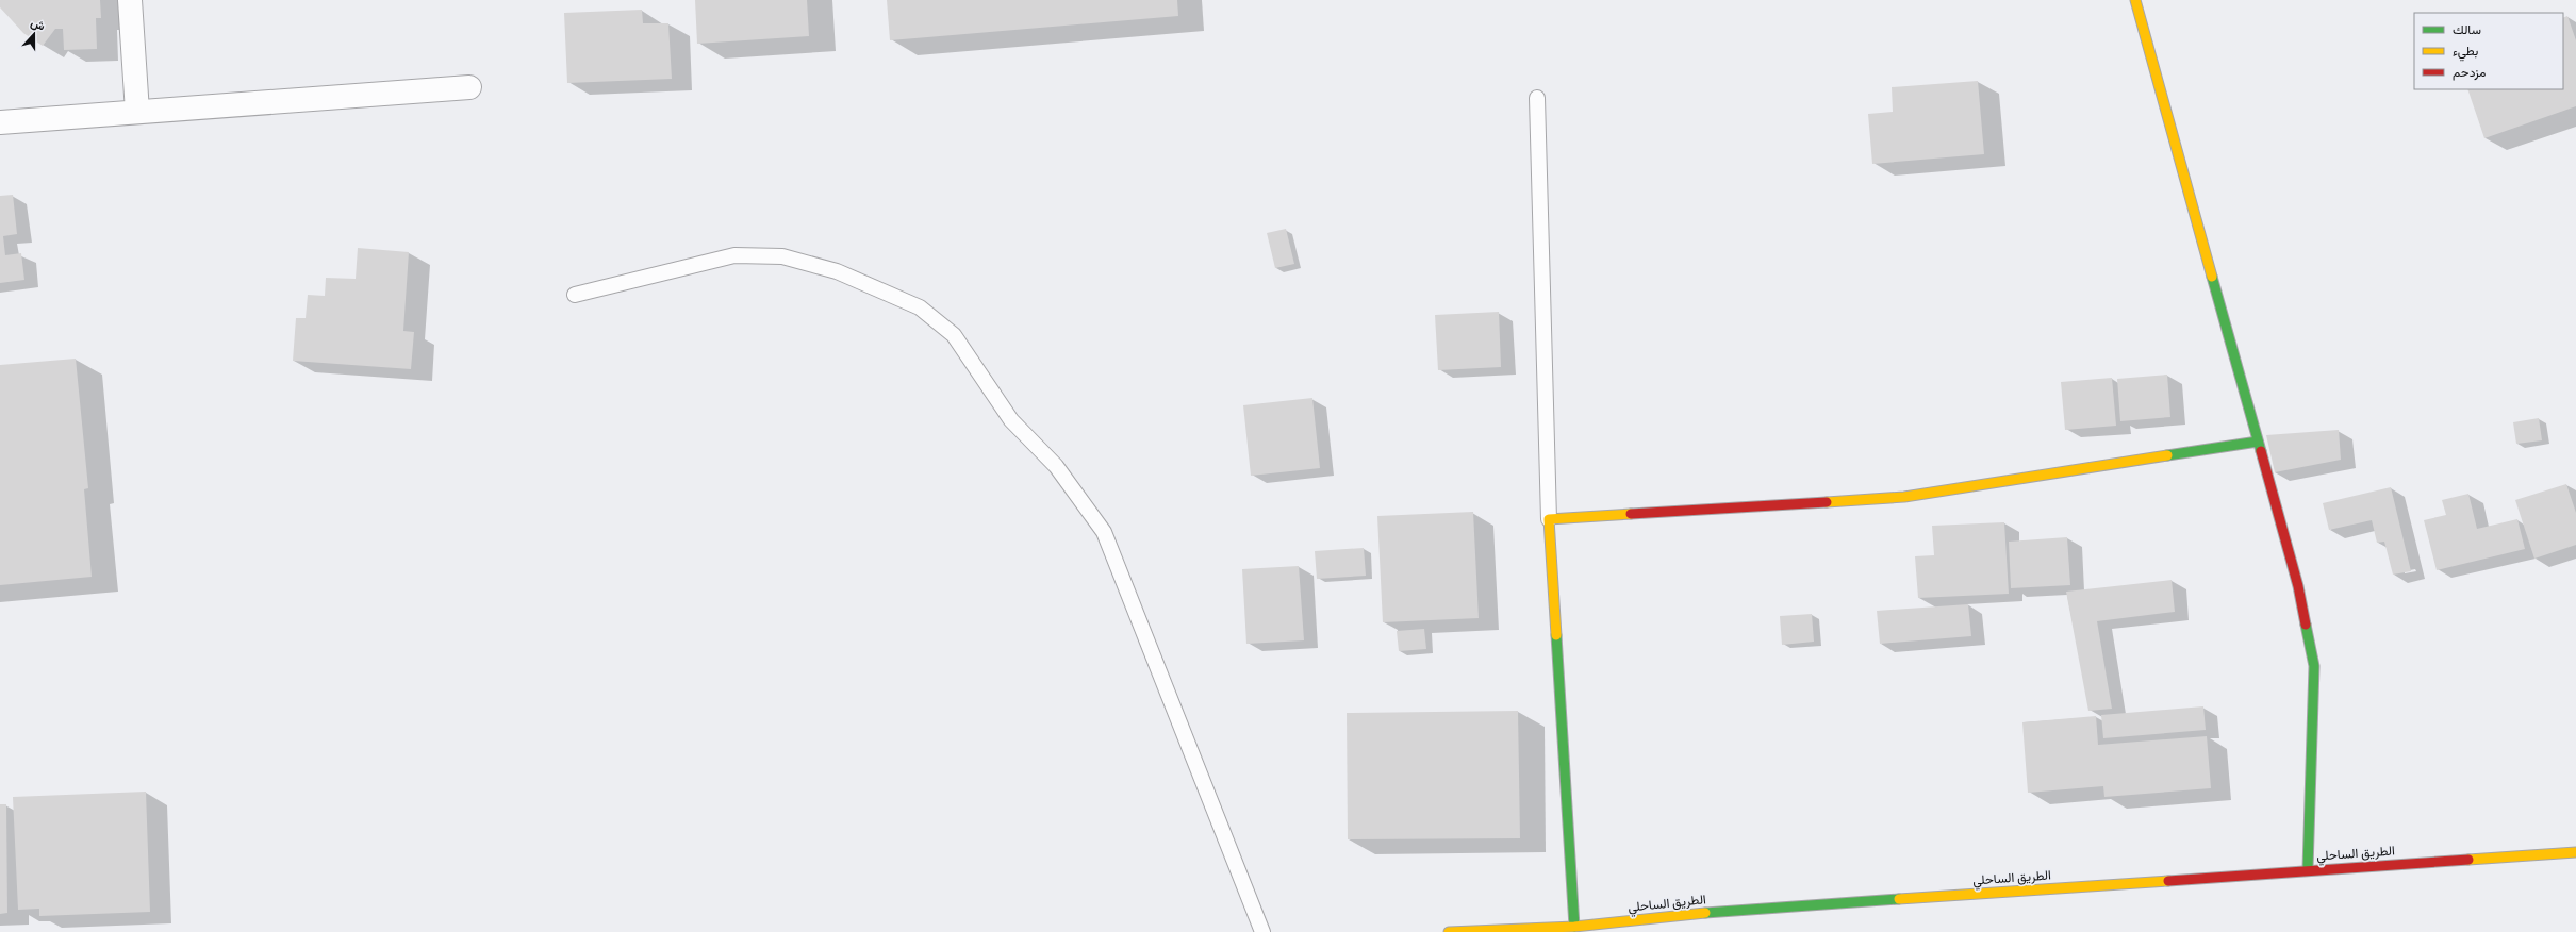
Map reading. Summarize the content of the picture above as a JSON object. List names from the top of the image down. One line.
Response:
{"streets":{"main road":["الطريق الساحلي"]},"legend":["سالك","بطيء","مزدحم"],"north":"top"}
